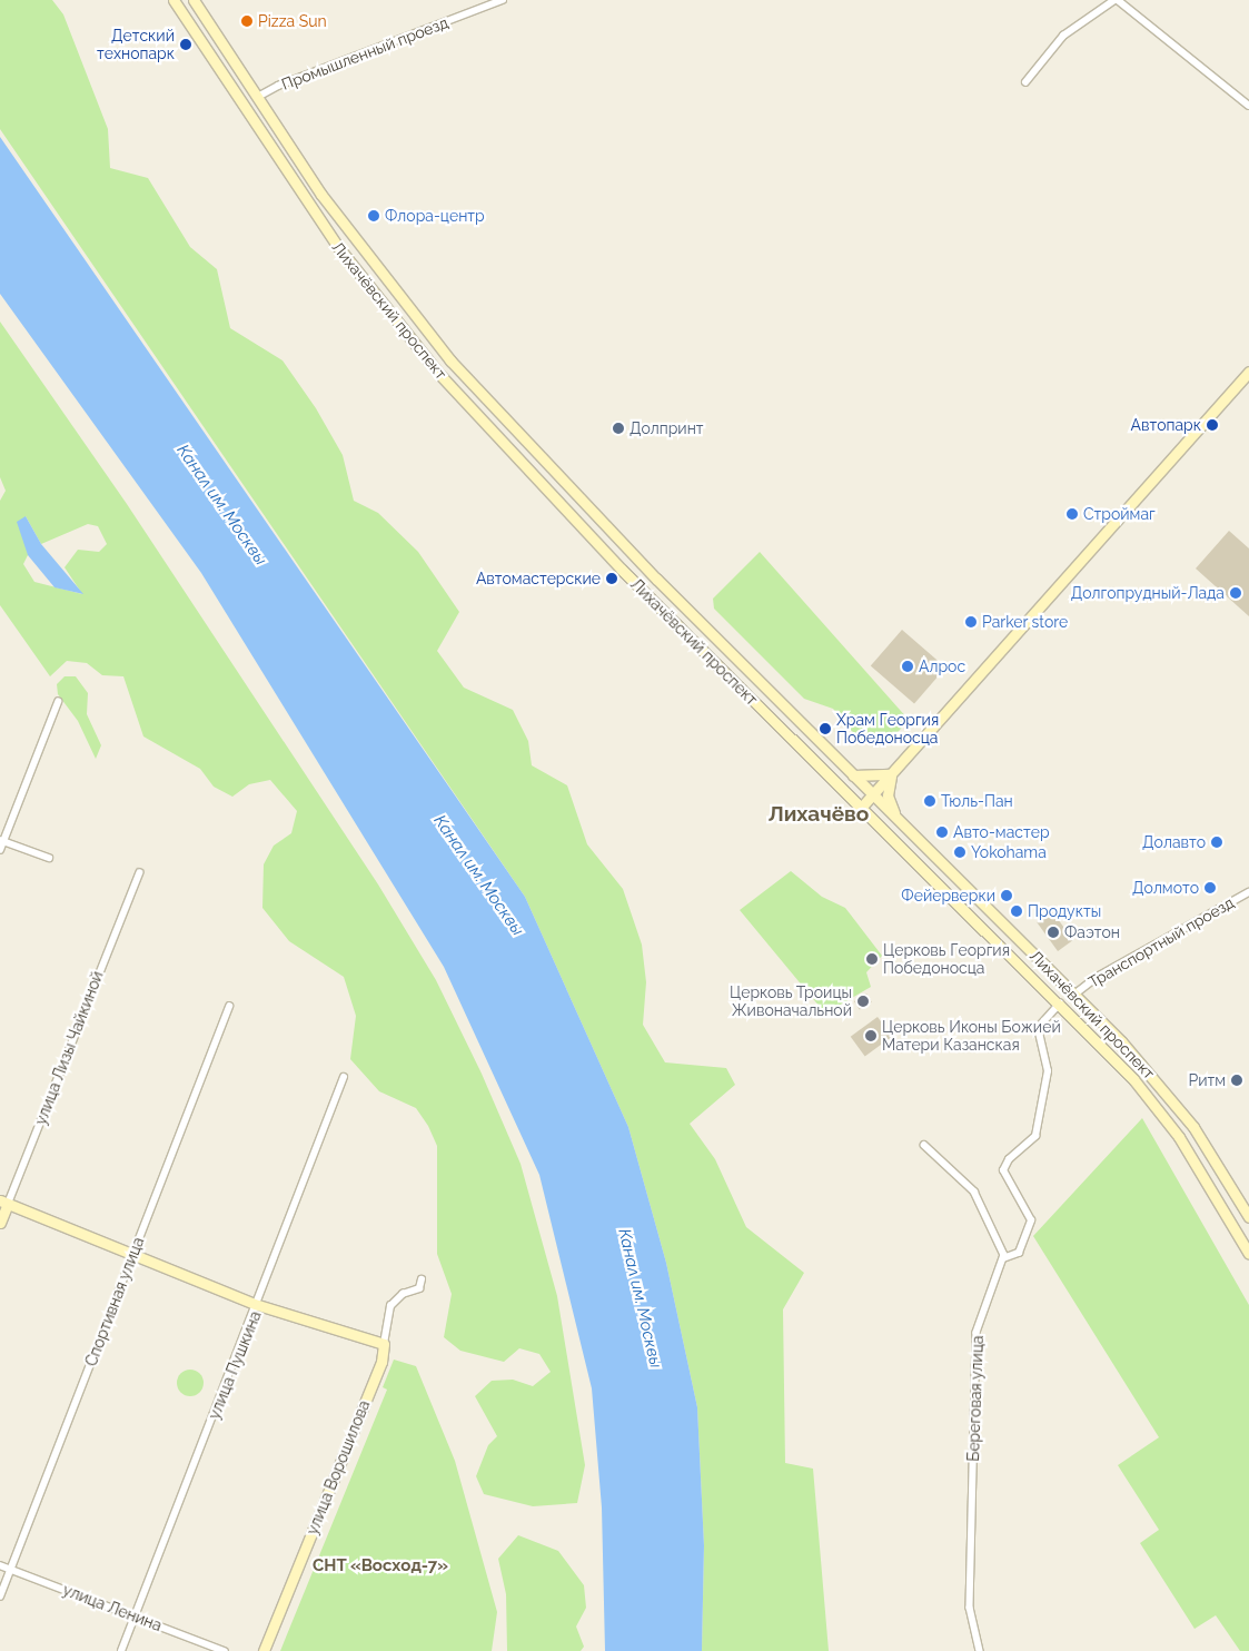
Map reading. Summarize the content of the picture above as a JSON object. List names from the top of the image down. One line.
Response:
{"streets":{"main road":["Лихачёвский проспект","улица Лизы Чайкиной","улица Ворошилова"],"street":["Промышленный проезд","Транспортный проезд","Спортивная улица","улица Пушкина","Береговая улица","улица Ленина"]},"crossings":[["Промышленный проезд","Лихачёвский проспект"],["Лихачёвский проспект","Транспортный проезд"],["Спортивная улица","улица Ленина"],["улица Пушкина","улица Ленина"]],"districts":["Лихачёво","СНТ «Восход-7»"],"water":["Канал им. Москвы"],"places":["Pizza Sun","Детский технопарк","Флора-центр","Автопарк","Долпринт","Строймаг","Автомастерские","Долгопрудный-Лада","Parker store","Алрос","Храм Георгия Победоносца","Тюль-Пан","Авто-мастер","Долавто","Yokohama","Долмото","Фейерверки","Продукты","Фаэтон","Церковь Георгия Победоносца","Церковь Троицы Живоначальной","Церковь Иконы Божией Матери Казанская","Ритм"]}
